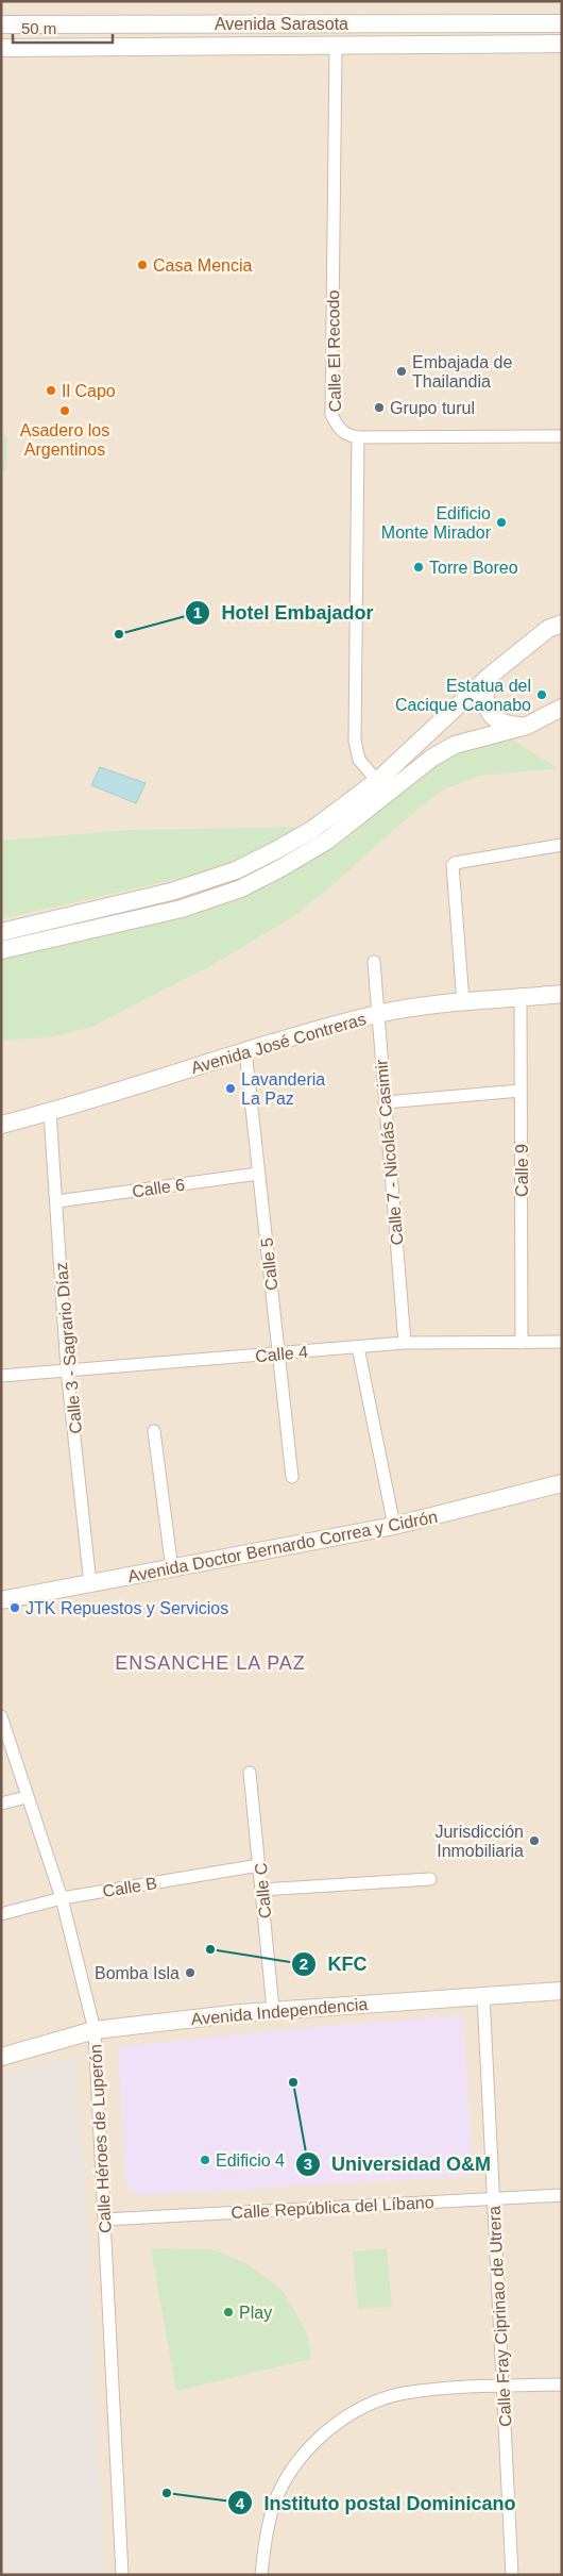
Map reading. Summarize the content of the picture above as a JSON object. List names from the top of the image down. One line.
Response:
{"streets":{"main road":["Avenida Sarasota","Avenida José Contreras","Avenida Doctor Bernardo Correa y Cidrón","Avenida Independencia"],"street":["Calle El Recodo","Calle 7 - Nicolás Casimir","Calle 9","Calle 6","Calle 5","Calle 3 - Sagrario Díaz","Calle 4","Calle B","Calle C","Calle Héroes de Luperón","Calle República del Líbano","Calle Fray Ciprinao de Utrera"]},"crossings":[["Avenida Sarasota","Calle El Recodo"],["Avenida José Contreras","Calle 7 - Nicolás Casimir"],["Avenida José Contreras","Calle 9"],["Avenida José Contreras","Calle 5"],["Avenida José Contreras","Calle 3 - Sagrario Díaz"],["Calle 7 - Nicolás Casimir","Calle 4"],["Calle 9","Calle 4"],["Calle 6","Calle 5"],["Calle 6","Calle 3 - Sagrario Díaz"],["Calle 5","Calle 4"],["Calle 3 - Sagrario Díaz","Calle 4"],["Calle 3 - Sagrario Díaz","Avenida Doctor Bernardo Correa y Cidrón"],["Calle B","Calle C"],["Calle B","Calle Héroes de Luperón"],["Calle C","Avenida Independencia"],["Avenida Independencia","Calle Héroes de Luperón"],["Avenida Independencia","Calle Fray Ciprinao de Utrera"],["Calle Héroes de Luperón","Calle República del Líbano"],["Calle República del Líbano","Calle Fray Ciprinao de Utrera"]],"districts":["ENSANCHE LA PAZ"],"places":["Casa Mencia","Embajada de Thailandia","Il Capo","Grupo turul","Asadero los Argentinos","Edificio Monte Mirador","Torre Boreo","Hotel Embajador","Estatua del Cacique Caonabo","Lavanderia La Paz","JTK Repuestos y Servicios","Jurisdicción Inmobiliaria","KFC","Bomba Isla","Universidad O&M","Edificio 4","Play","Instituto postal Dominicano"],"scale_bar":"50 m"}
